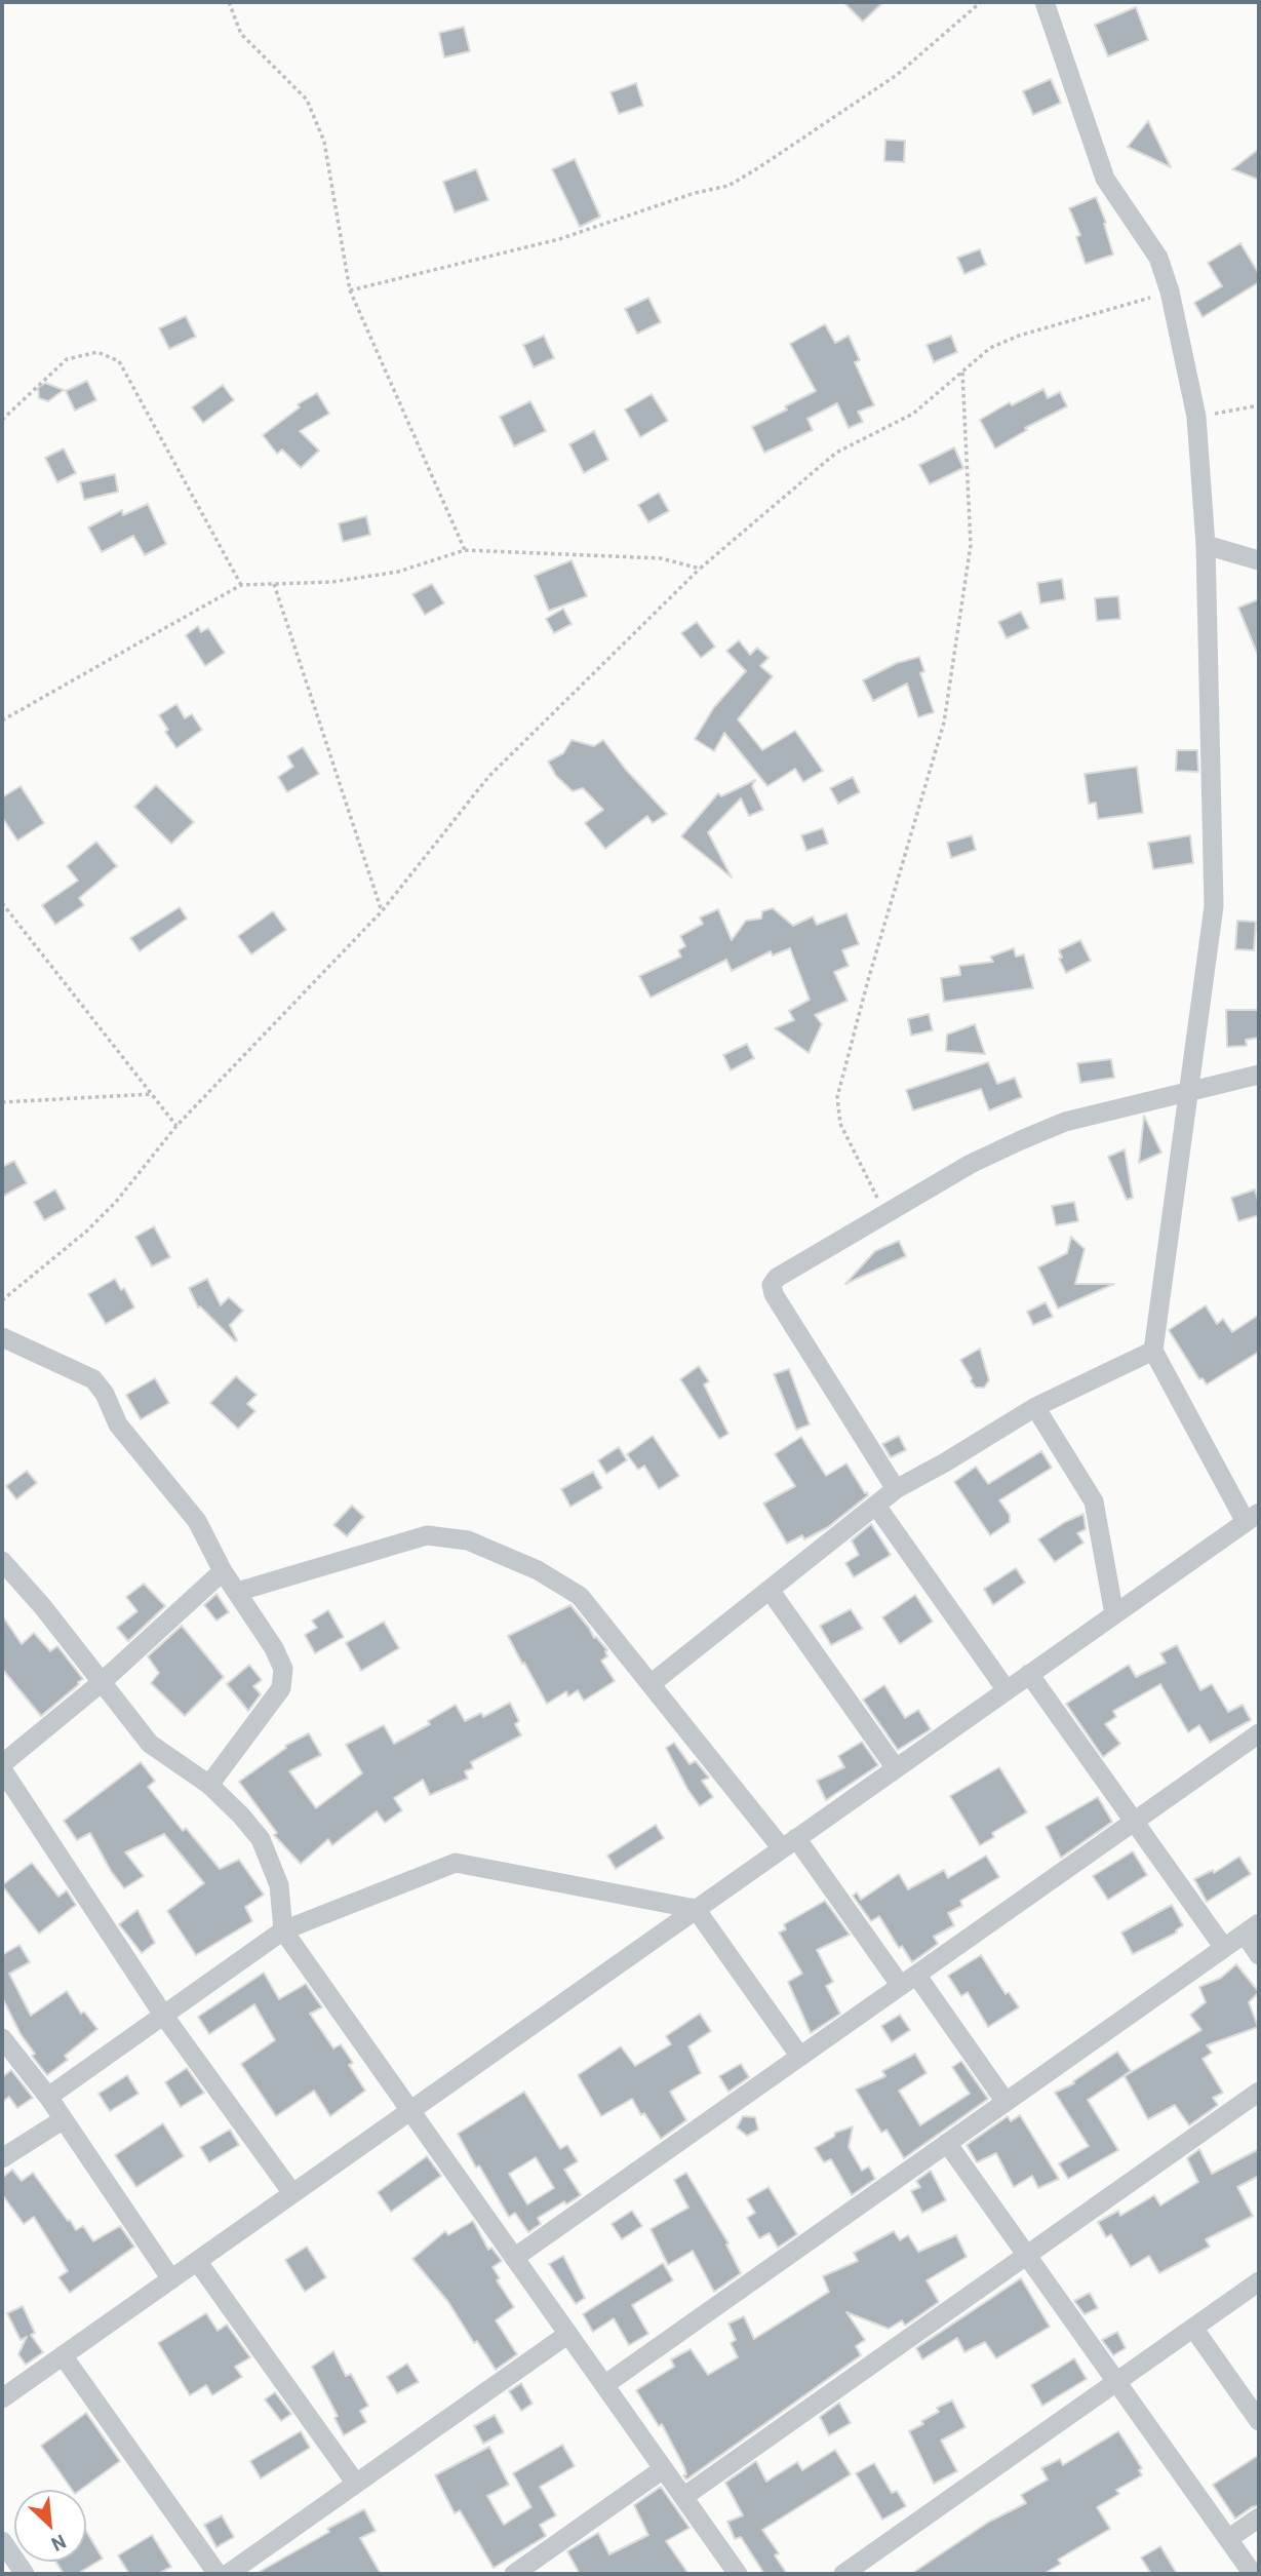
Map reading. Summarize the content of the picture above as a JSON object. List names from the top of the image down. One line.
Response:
{"north":"bottom right"}
